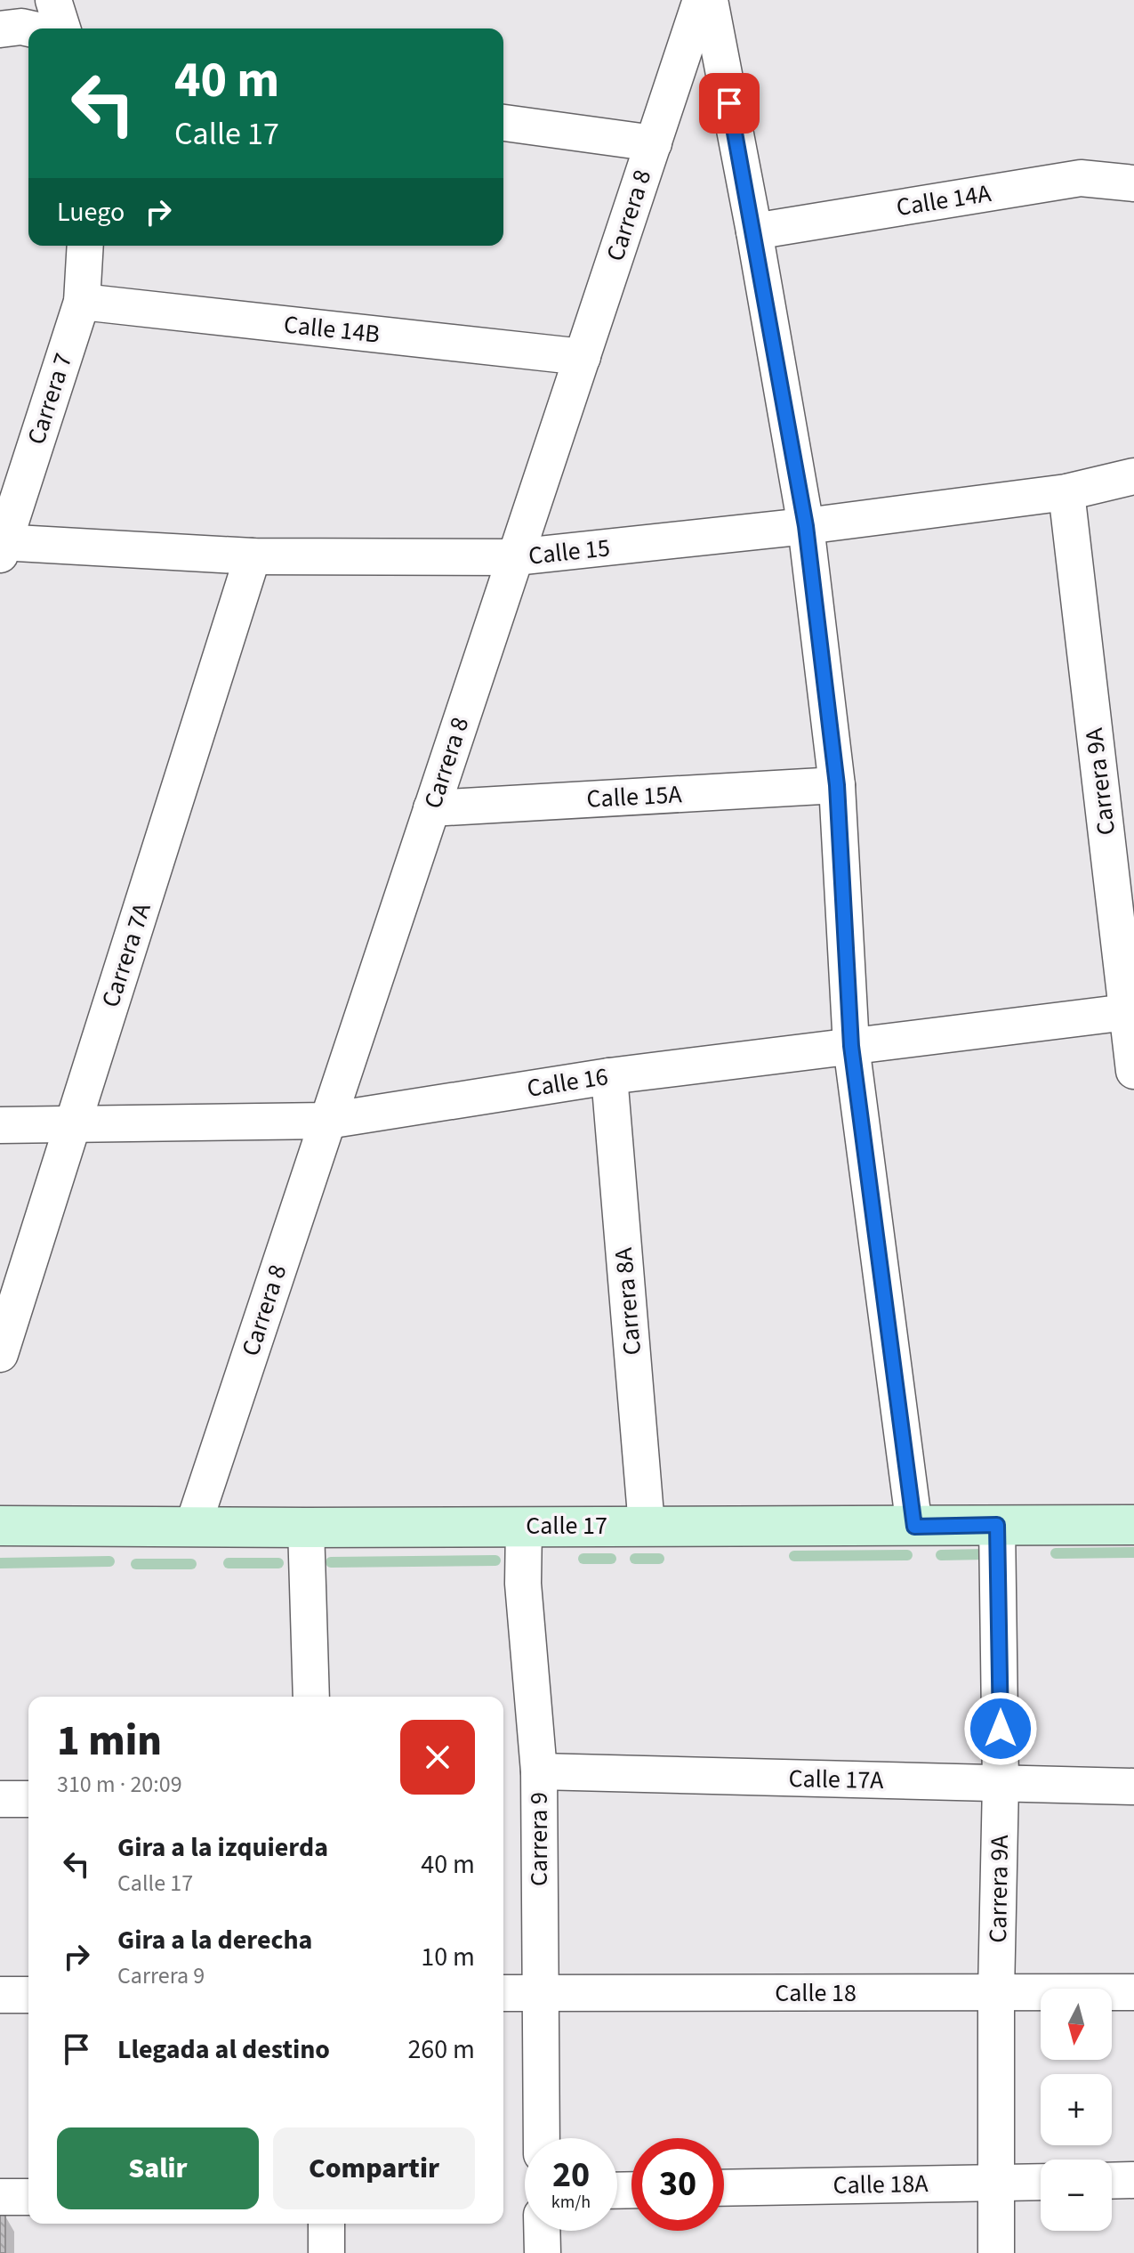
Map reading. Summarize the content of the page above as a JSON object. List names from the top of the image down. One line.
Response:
{"streets":{"main road":["Calle 17"],"street":["Calle 14A","Carrera 8","Calle 14B","Carrera 7","Calle 15","Carrera 9A","Calle 15A","Carrera 7A","Calle 16","Carrera 8A","Calle 17A","Carrera 9","Calle 18","Calle 18A"]},"crossings":[["Carrera 8","Calle 14B"],["Carrera 8","Calle 15"],["Carrera 8","Calle 15A"],["Carrera 8","Calle 16"],["Carrera 8","Calle 17"],["Calle 14B","Carrera 7"],["Carrera 7","Calle 15"],["Calle 15","Carrera 9A"],["Calle 15","Carrera 7A"],["Carrera 9A","Calle 16"],["Carrera 9A","Calle 17"],["Carrera 9A","Calle 17A"],["Carrera 9A","Calle 18"],["Carrera 9A","Calle 18A"],["Carrera 7A","Calle 16"],["Calle 16","Carrera 8A"],["Carrera 8A","Calle 17"],["Calle 17","Carrera 9"],["Calle 17A","Carrera 9"],["Carrera 9","Calle 18"]],"north":"bottom","page":{"turn":["40 m","Calle 17"],"then":"Luego","heading":["1 min","310 m · 20:09"],"list":[{"name":"Gira a la izquierda","note":"Calle 17","value":"40 m"},{"name":"Gira a la derecha","note":"Carrera 9","value":"10 m"},{"name":"Llegada al destino","value":"260 m"}],"map_buttons":["+","−"],"buttons":["Salir","Compartir"],"speed":"20 km/h","limit":"30"}}
